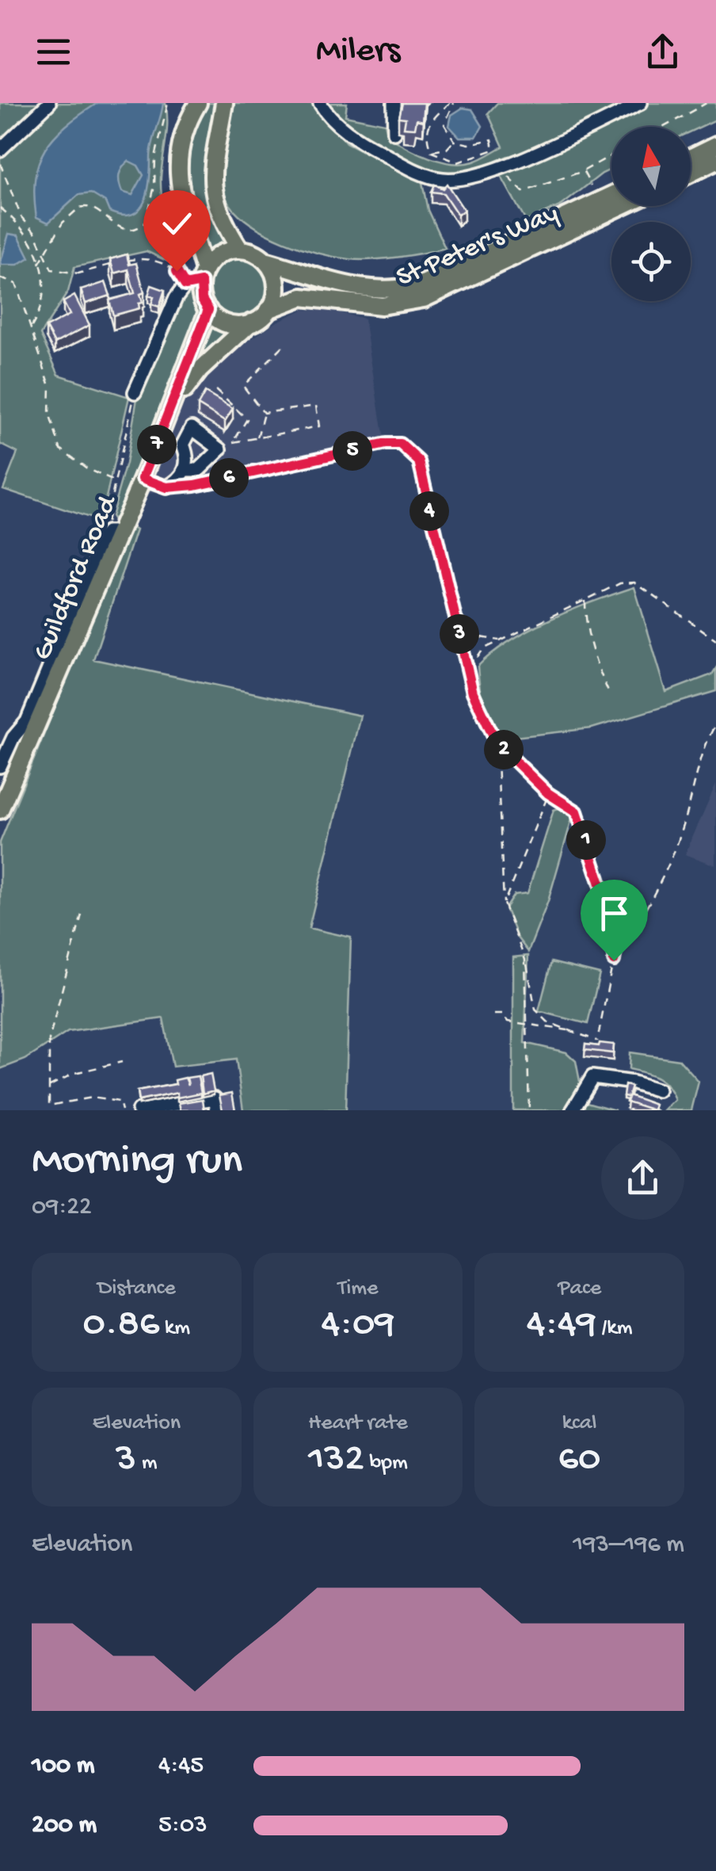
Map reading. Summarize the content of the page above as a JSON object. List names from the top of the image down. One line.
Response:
{"streets":{"main road":["St Peter's Way","Guildford Road"]},"crossings":[["St Peter's Way","Guildford Road"]],"north":"top","page":{"header":"Milers","pins":["7","5","6","4","3","2","1"],"heading":["Morning run","09:22"],"stats":[["Distance","0.86 km"],["Time","4:09"],["Pace","4:49 /km"],["Elevation","3 m"],["Heart rate","132 bpm"],["kcal","60"]],"chart":["Elevation","193–196 m"],"list":[{"name":"100 m","note":"4:45"},{"name":"200 m","note":"5:03"}]}}
